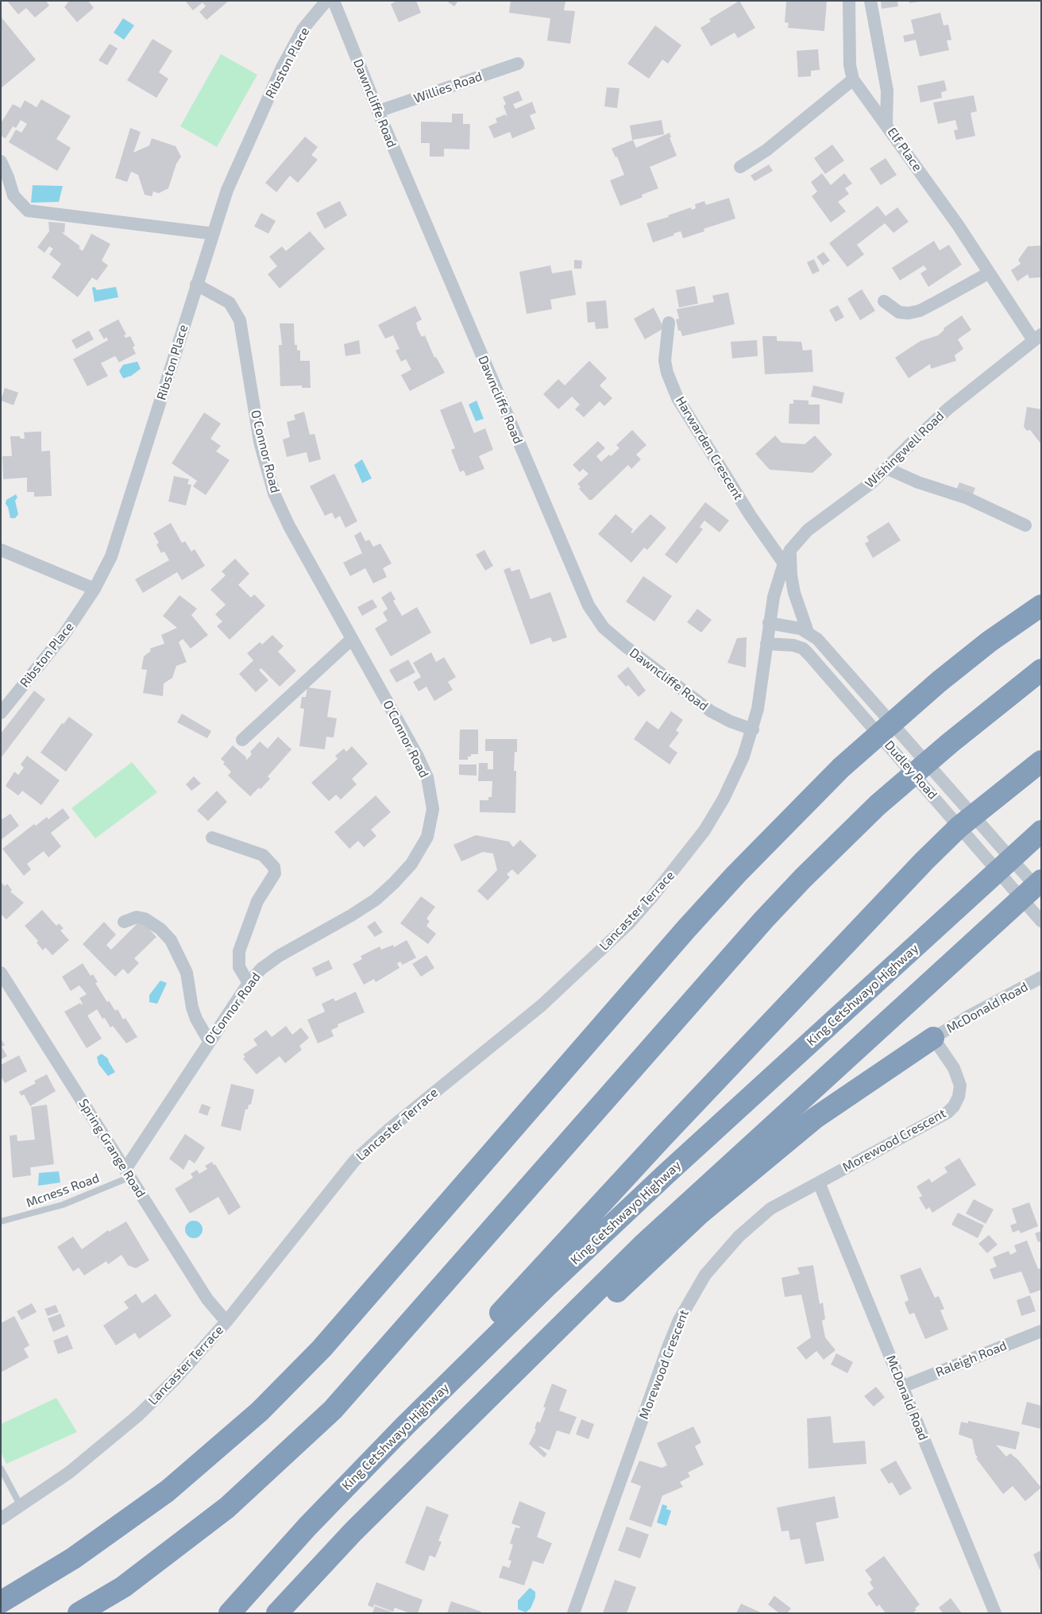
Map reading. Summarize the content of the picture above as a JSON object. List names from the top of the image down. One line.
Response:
{"streets":{"highway":["King Cetshwayo Highway"],"street":["Ribston Place","Willies Road","Dawncliffe Road","Elf Place","Harwarden Crescent","Wishingwell Road","O'Connor Road","Dudley Road","Lancaster Terrace","McDonald Road","Morewood Crescent","Spring Grange Road","Raleigh Road"],"lane":["Mcness Road"]},"crossings":[["Ribston Place","O'Connor Road"],["Willies Road","Dawncliffe Road"],["Dawncliffe Road","Lancaster Terrace"],["Elf Place","Wishingwell Road"],["Harwarden Crescent","Wishingwell Road"],["Wishingwell Road","Dudley Road"],["O'Connor Road","Spring Grange Road"],["O'Connor Road","Mcness Road"],["Lancaster Terrace","Spring Grange Road"],["McDonald Road","Morewood Crescent"],["McDonald Road","Raleigh Road"],["Spring Grange Road","Mcness Road"]]}
